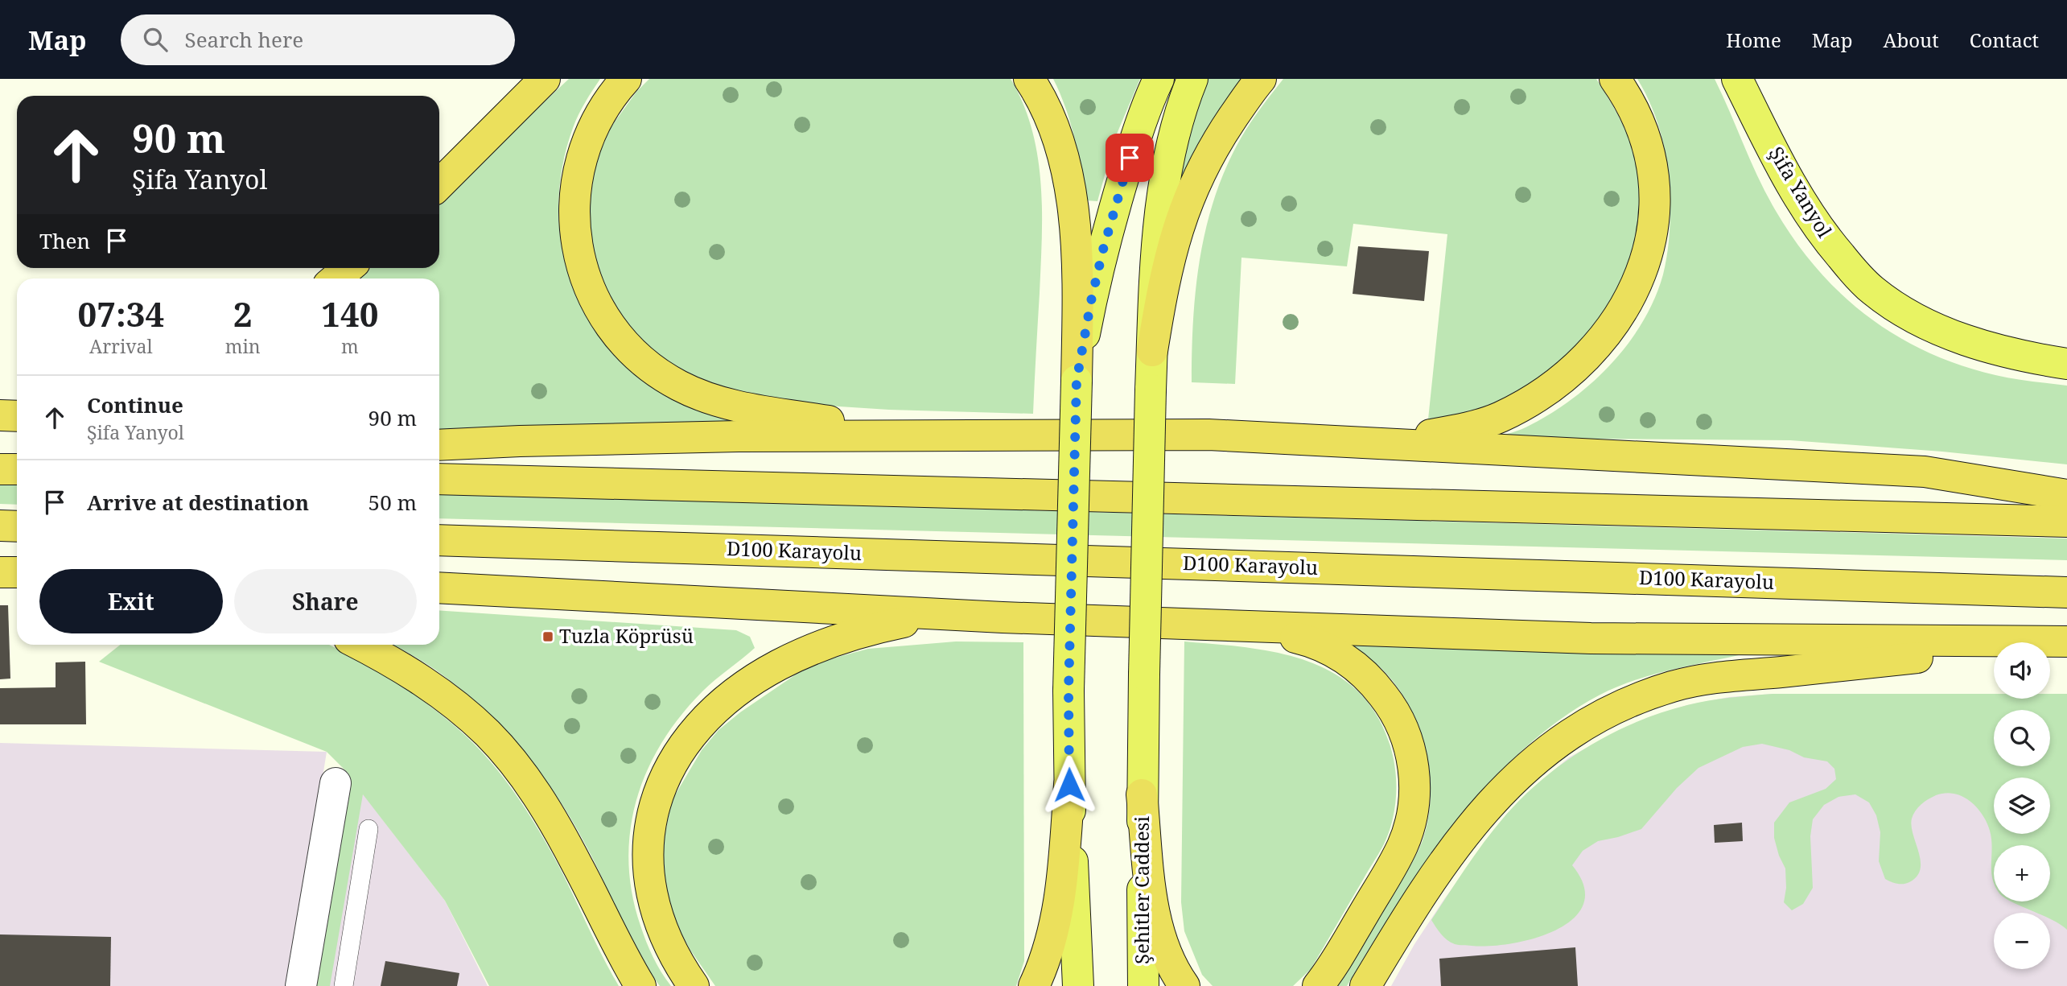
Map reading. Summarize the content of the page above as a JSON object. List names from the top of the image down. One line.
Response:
{"streets":{"highway":["D100 Karayolu"],"main road":["Şifa Yanyol","Şehitler Caddesi"]},"places":{"transit":["Tuzla Köprüsü"]},"page":{"header":"Map","search":"Search here","nav":["Home","Map","About","Contact"],"turn":["90 m","Şifa Yanyol"],"then":"Then","eta":["07:34","Arrival","2","min","140","m"],"list":[{"name":"Continue","note":"Şifa Yanyol","value":"90 m"},{"name":"Arrive at destination","value":"50 m"}],"buttons":["Exit","Share"],"map_buttons":["+","−"]}}
